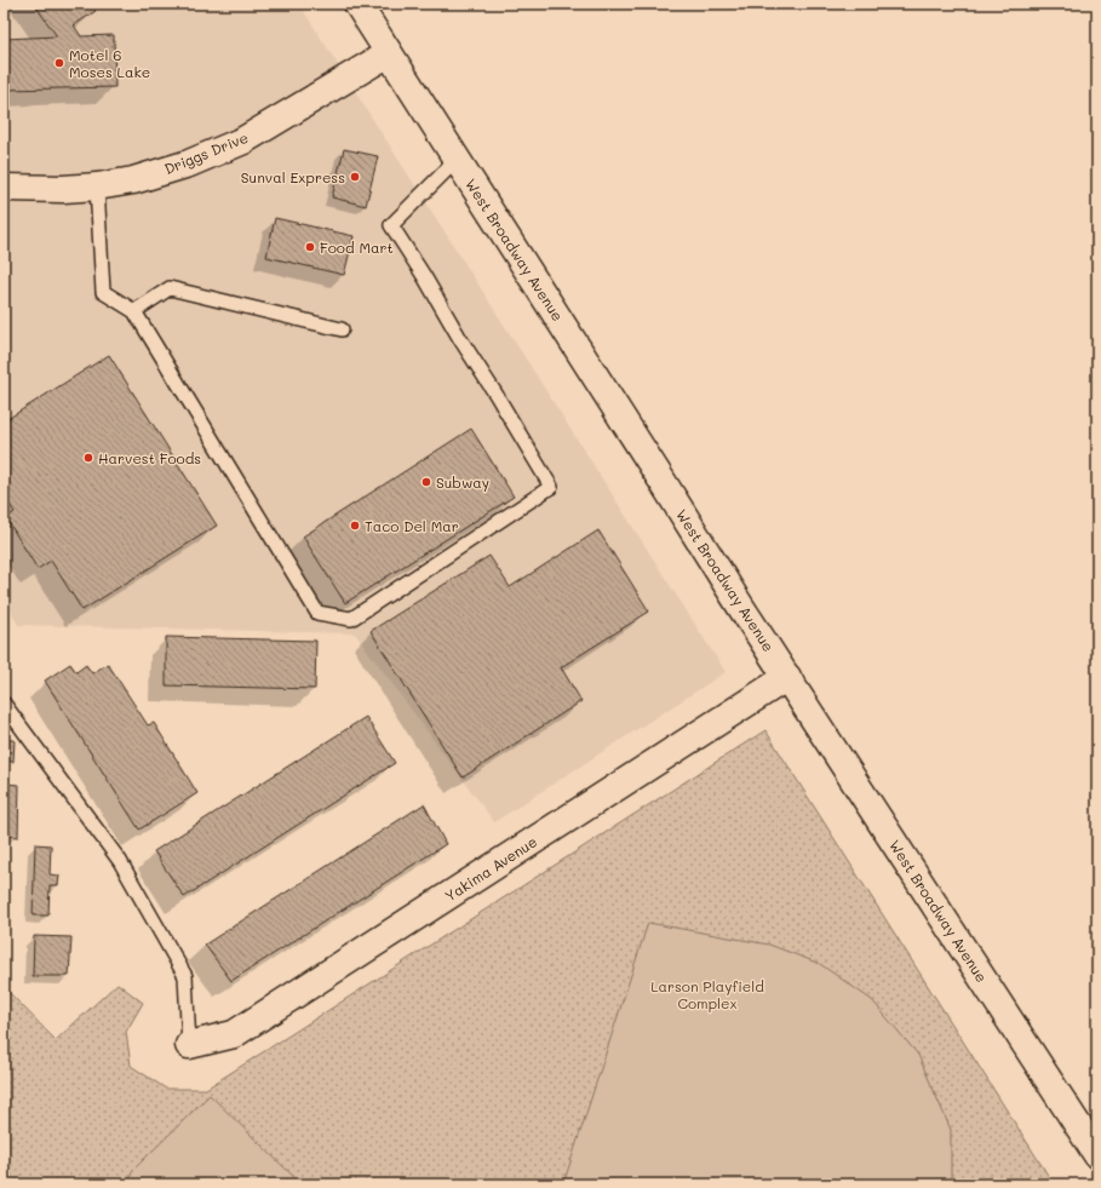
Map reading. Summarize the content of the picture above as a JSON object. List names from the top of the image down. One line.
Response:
{"streets":{"main road":["Driggs Drive","West Broadway Avenue","Yakima Avenue"]},"crossings":[["Driggs Drive","West Broadway Avenue"],["West Broadway Avenue","Yakima Avenue"]],"parks":["Larson Playfield Complex"],"places":["Motel 6 Moses Lake","Sunval Express","Food Mart","Harvest Foods","Subway","Taco Del Mar"]}
